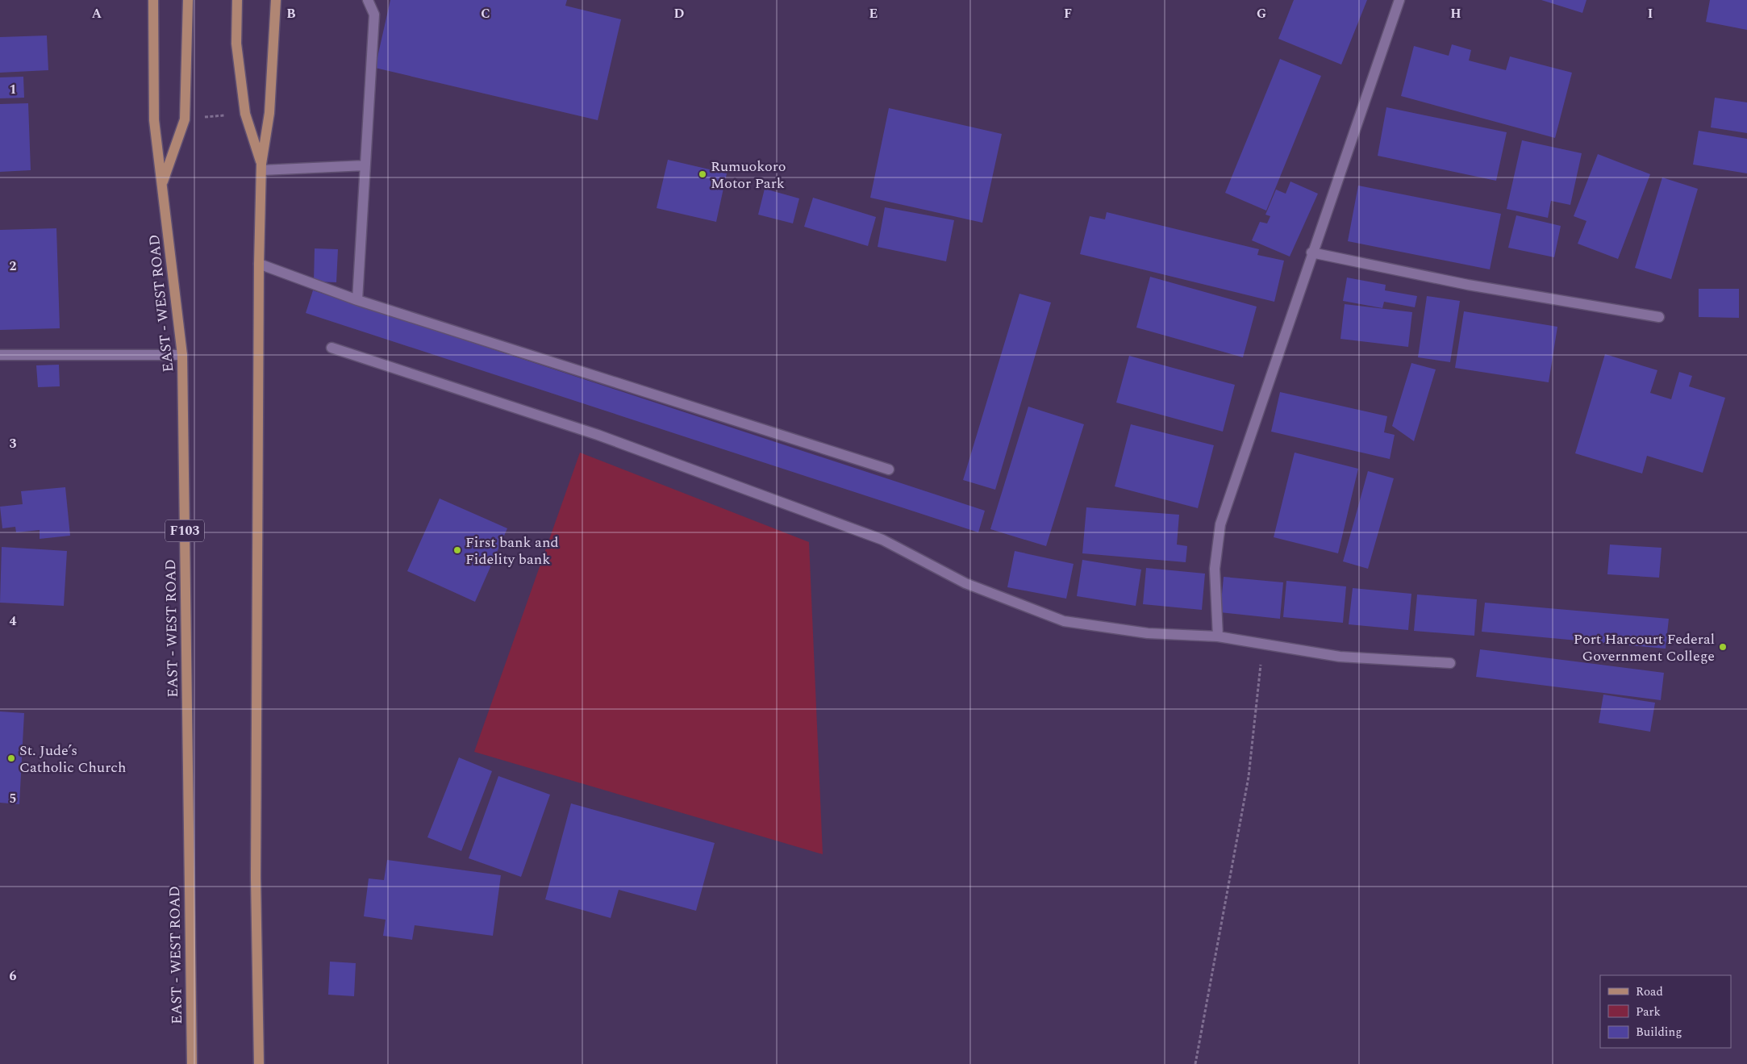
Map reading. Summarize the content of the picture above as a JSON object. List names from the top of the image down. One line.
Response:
{"streets":{"main road":["EAST - WEST ROAD","F103"]},"places":["Rumuokoro Motor Park","First bank and Fidelity bank","Port Harcourt Federal Government College","St. Jude’s Catholic Church"],"legend":["Road","Park","Building"],"grid":{"columns":["A","B","C","D","E","F","G","H","I"],"rows":["1","2","3","4","5","6"]}}
